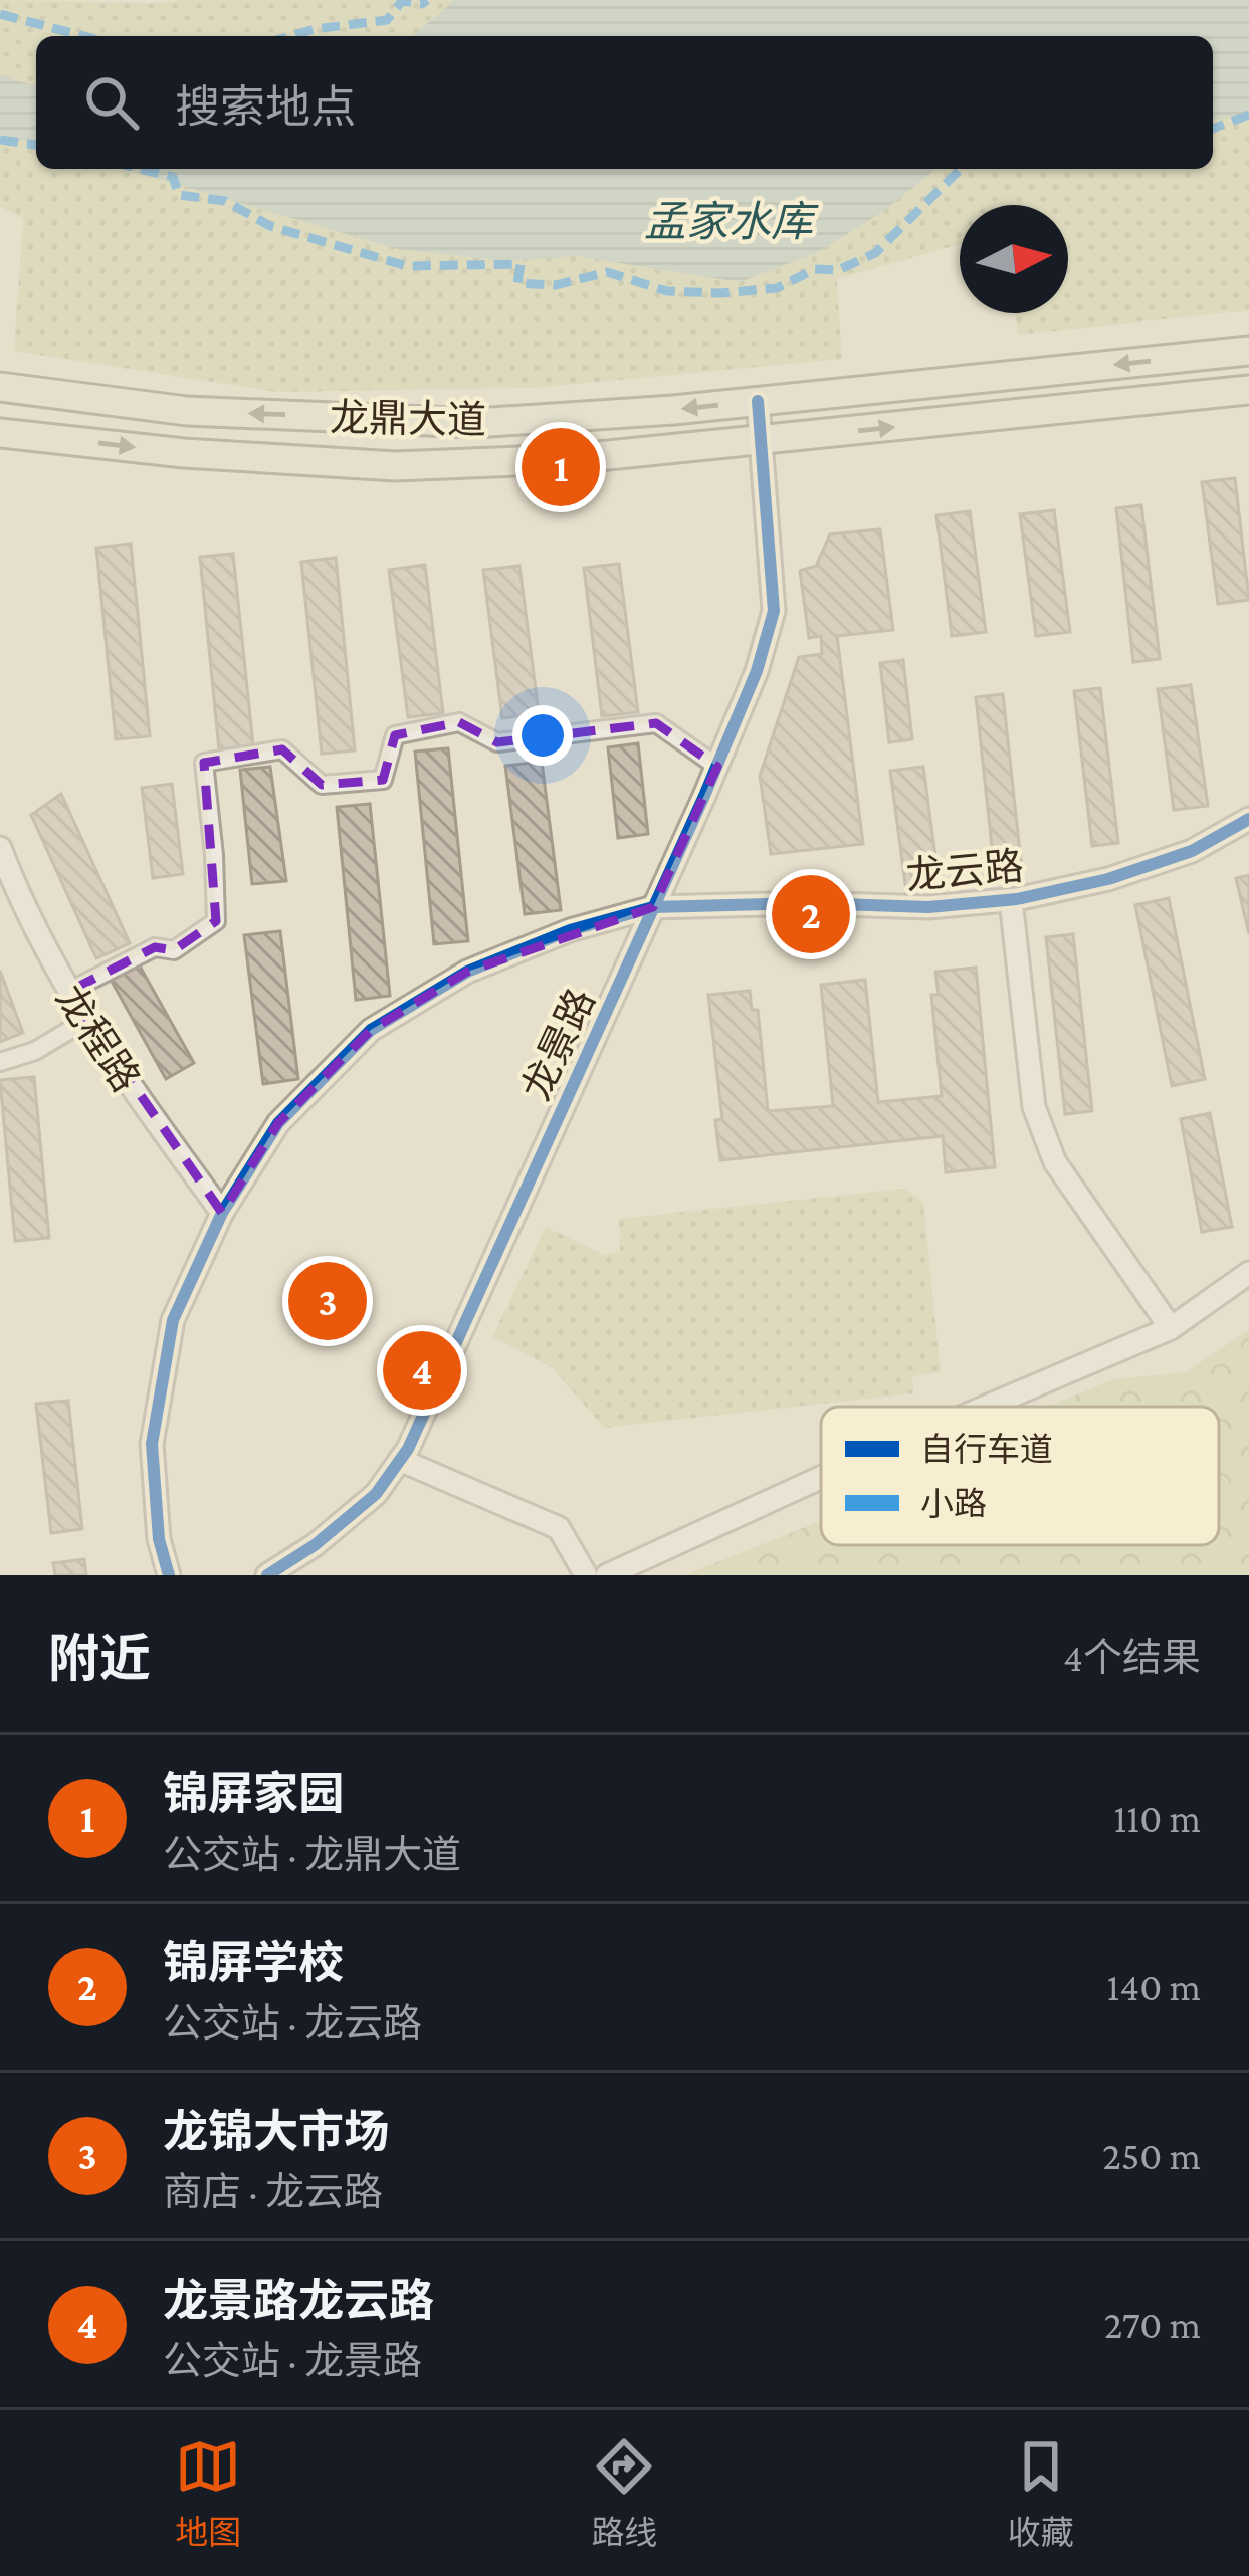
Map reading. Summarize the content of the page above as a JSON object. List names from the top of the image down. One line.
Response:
{"streets":{"main road":["龙鼎大道"],"street":["龙云路","龙程路","龙景路"]},"crossings":[["龙鼎大道","龙景路"],["龙云路","龙程路"],["龙云路","龙景路"]],"water":["孟家水库"],"legend":["自行车道","小路"],"north":"right","page":{"search":"搜索地点","pins":["1","2","3","4"],"heading":["附近","4个结果"],"list":[{"mark":"1","name":"锦屏家园","note":"公交站 · 龙鼎大道","value":"110 m"},{"mark":"2","name":"锦屏学校","note":"公交站 · 龙云路","value":"140 m"},{"mark":"3","name":"龙锦大市场","note":"商店 · 龙云路","value":"250 m"},{"mark":"4","name":"龙景路龙云路","note":"公交站 · 龙景路","value":"270 m"}],"nav":["地图","路线","收藏"]}}
